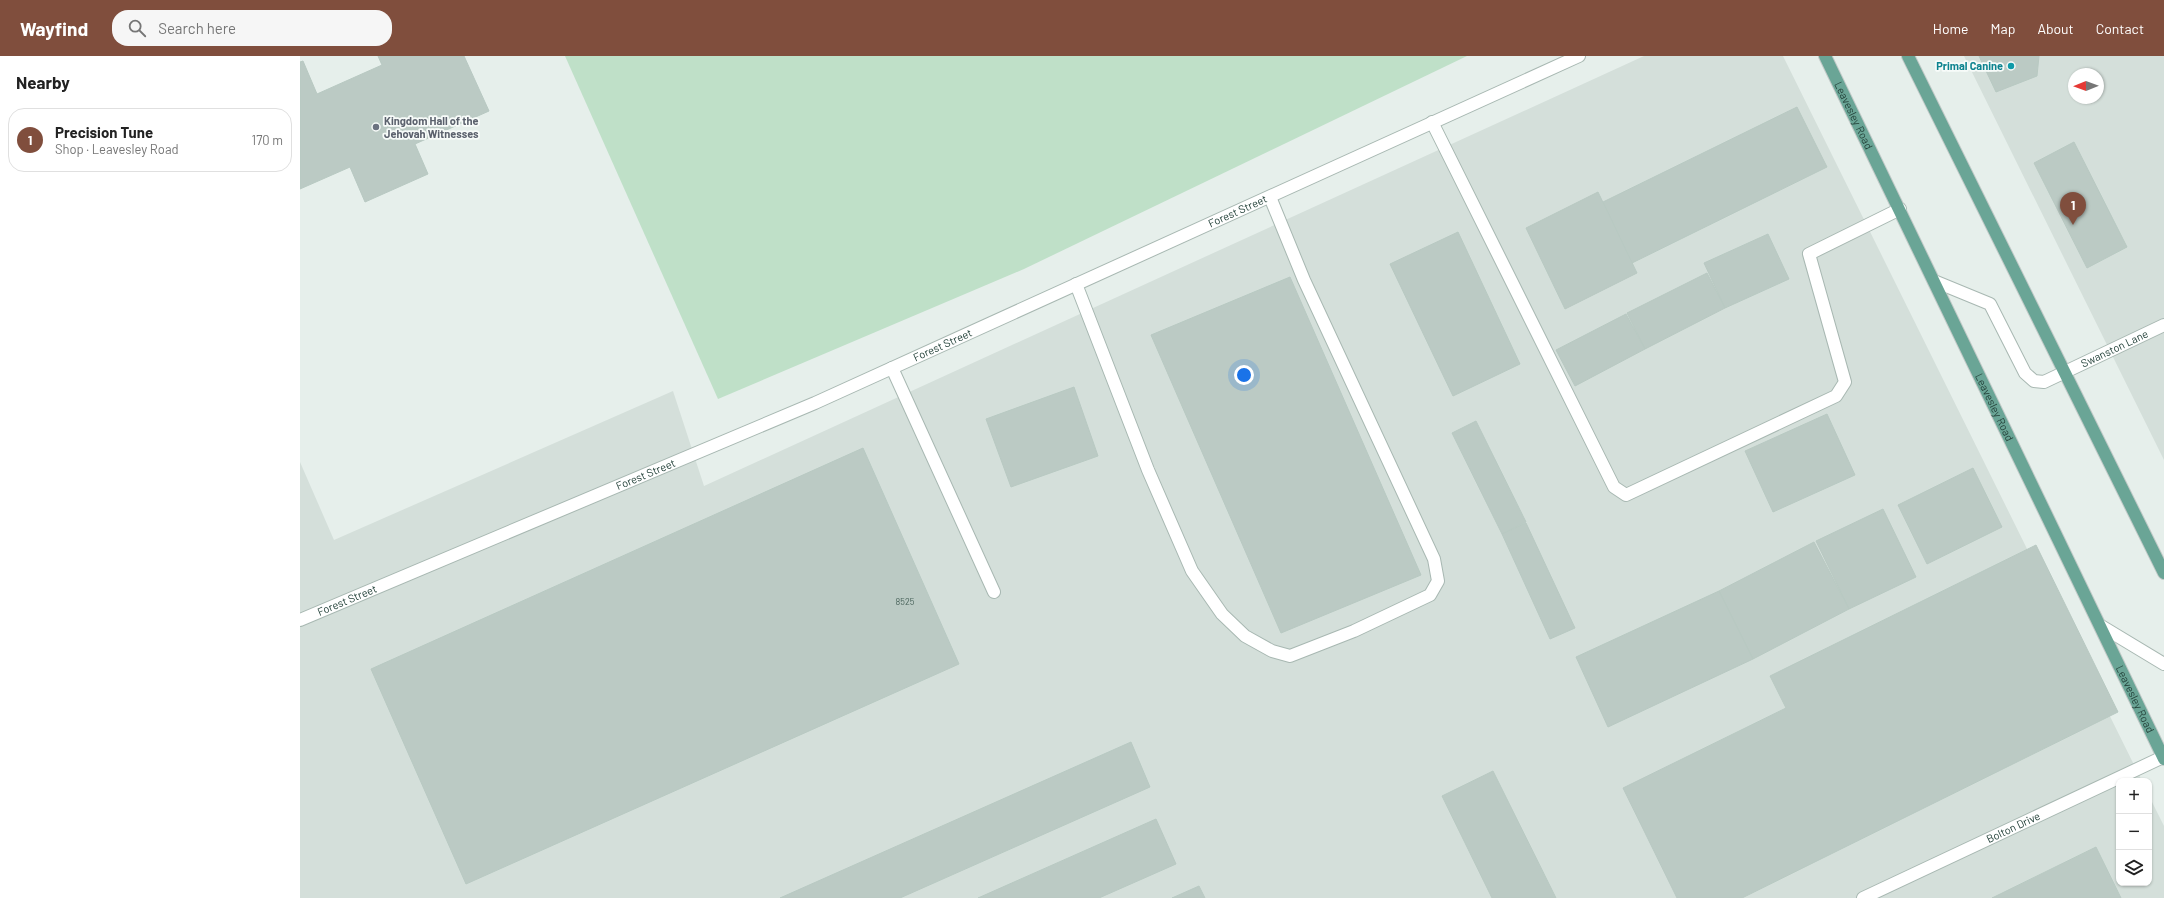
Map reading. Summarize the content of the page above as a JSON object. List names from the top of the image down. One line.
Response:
{"streets":{"main road":["Leavesley Road"],"street":["Forest Street","Swanston Lane","Bolton Drive"]},"crossings":[["Leavesley Road","Swanston Lane"],["Leavesley Road","Bolton Drive"]],"places":["Primal Canine","Kingdom Hall of the Jehovah Witnesses"],"house_numbers":["8525"],"north":"left","page":{"header":"Wayfind","search":"Search here","nav":["Home","Map","About","Contact"],"heading":"Nearby","list":[{"mark":"1","name":"Precision Tune","note":"Shop · Leavesley Road","value":"170 m"}],"pins":"1","map_buttons":["+","−"]}}
